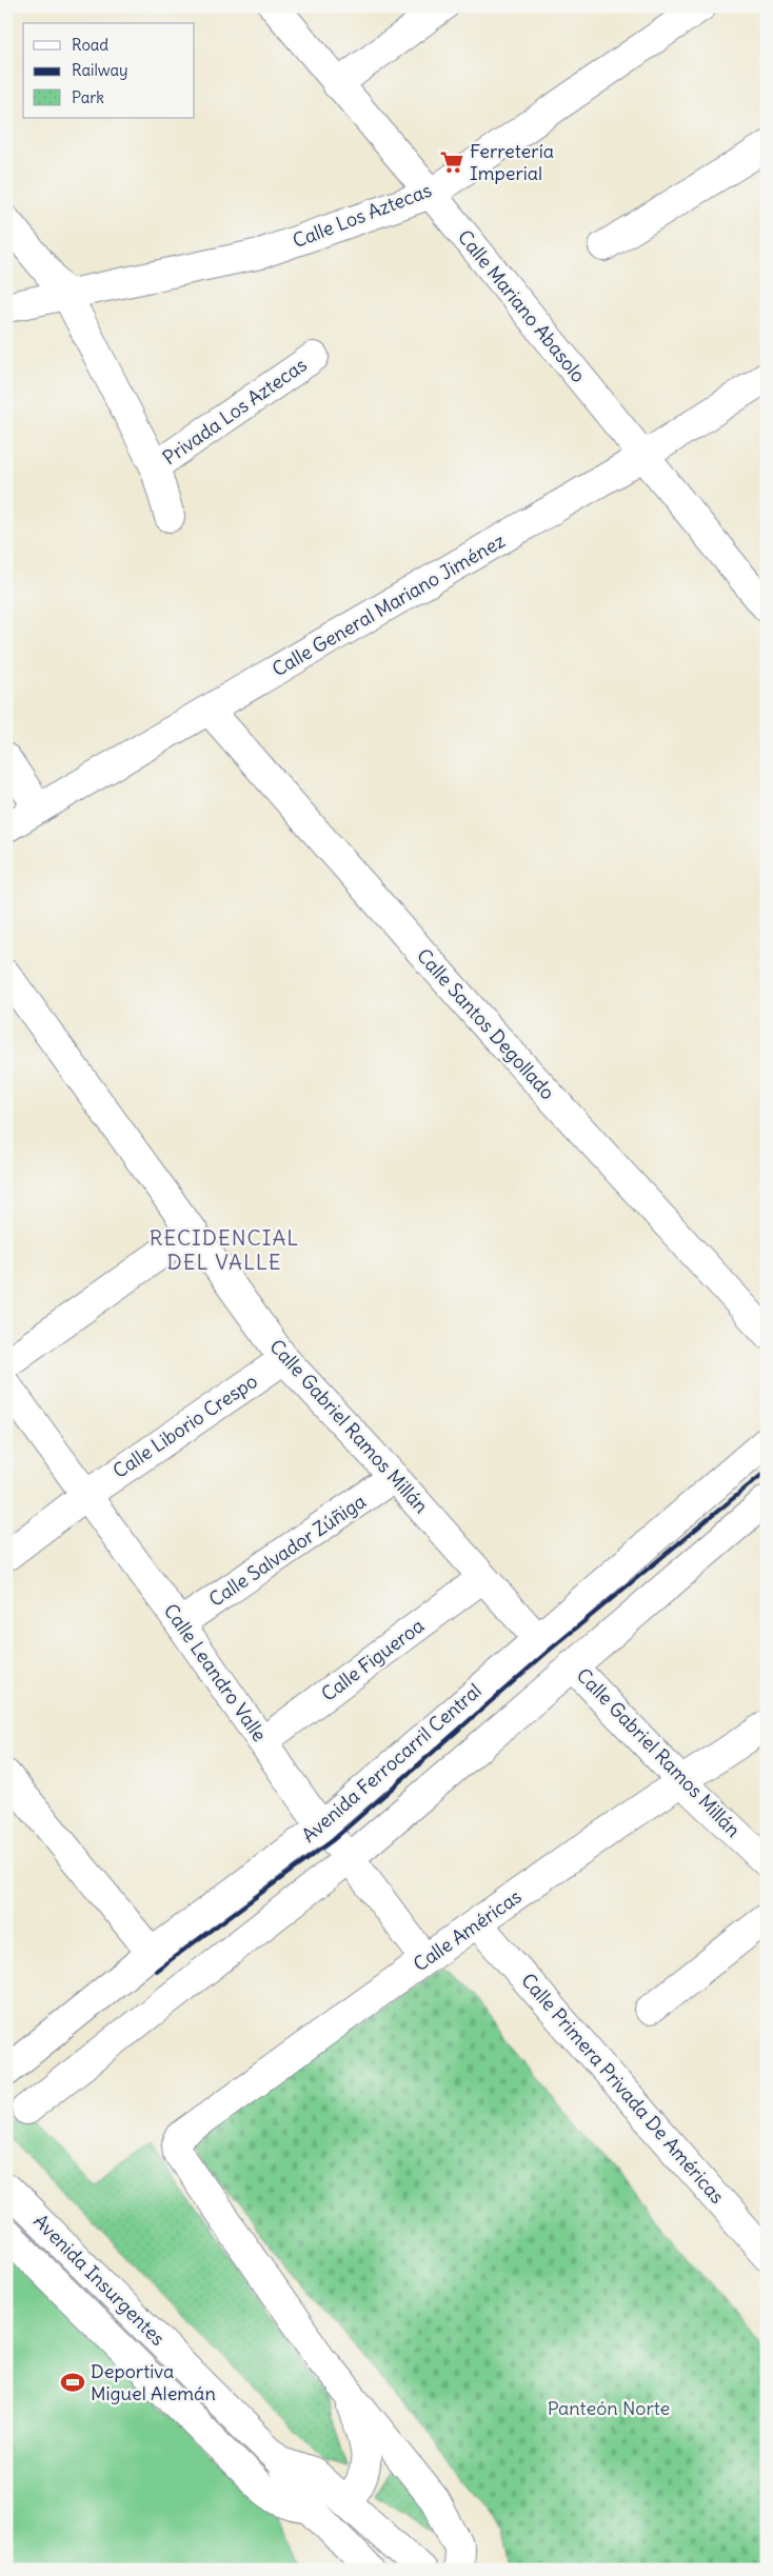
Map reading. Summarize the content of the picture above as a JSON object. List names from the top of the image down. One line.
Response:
{"streets":{"street":["Calle Los Aztecas","Calle Mariano Abasolo","Privada Los Aztecas","Calle General Mariano Jiménez","Calle Santos Degollado","Calle Liborio Crespo","Calle Gabriel Ramos Millán","Calle Salvador Zúñiga","Calle Figueroa","Calle Leandro Valle","Avenida Ferrocarril Central","Calle Américas","Calle Primera Privada De Américas","Avenida Insurgentes"]},"crossings":[["Calle Los Aztecas","Calle Mariano Abasolo"],["Calle Los Aztecas","Privada Los Aztecas"],["Calle Mariano Abasolo","Calle General Mariano Jiménez"],["Calle General Mariano Jiménez","Calle Santos Degollado"],["Calle Liborio Crespo","Calle Gabriel Ramos Millán"],["Calle Liborio Crespo","Calle Leandro Valle"],["Calle Gabriel Ramos Millán","Calle Salvador Zúñiga"],["Calle Gabriel Ramos Millán","Calle Figueroa"],["Calle Gabriel Ramos Millán","Avenida Ferrocarril Central"],["Calle Gabriel Ramos Millán","Calle Américas"],["Calle Salvador Zúñiga","Calle Leandro Valle"],["Calle Figueroa","Calle Leandro Valle"],["Calle Leandro Valle","Avenida Ferrocarril Central"],["Calle Leandro Valle","Calle Américas"],["Calle Américas","Calle Primera Privada De Américas"]],"districts":["RECIDENCIAL DEL VALLE"],"parks":["Panteón Norte"],"places":{"supermarket":["Ferretería Imperial"],"sports":["Deportiva Miguel Alemán"]},"legend":["Road","Railway","Park"]}
